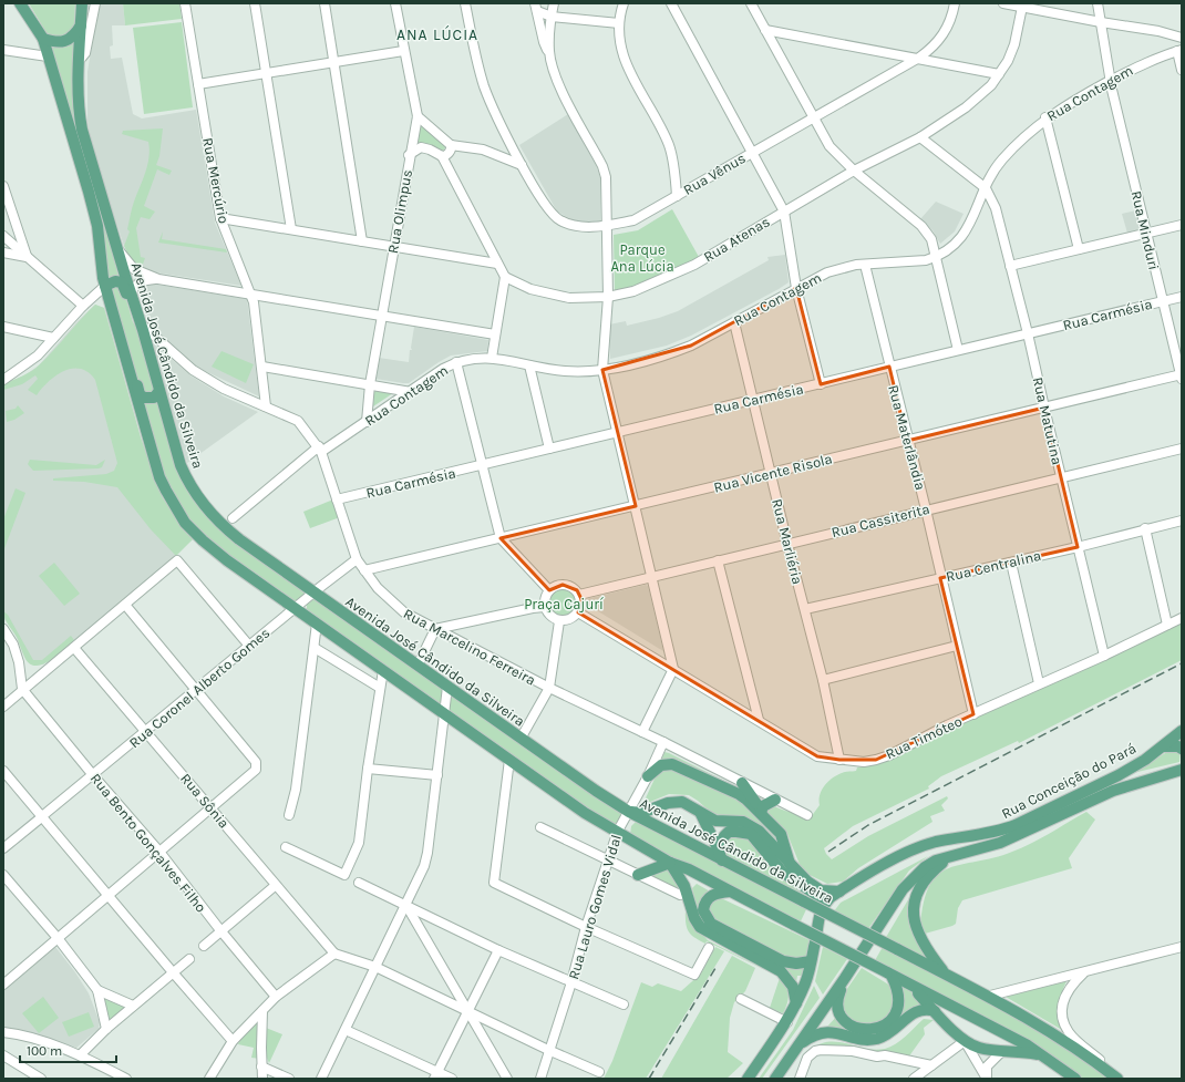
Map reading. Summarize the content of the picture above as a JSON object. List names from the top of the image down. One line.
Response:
{"streets":{"main road":["Avenida José Cândido da Silveira","Rua Conceição do Pará"],"street":["Rua Contagem","Rua Vênus","Rua Mercúrio","Rua Olimpus","Rua Minduri","Rua Atenas","Rua Carmésia","Rua Matutina","Rua Materlândia","Rua Vicente Risola","Rua Cassiterita","Rua Marliéria","Rua Centralina","Rua Marcelino Ferreira","Rua Coronel Alberto Gomes","Rua Timóteo","Rua Sônia","Rua Bento Gonçalves Filho","Rua Lauro Gomes Vidal"]},"crossings":[["Rua Contagem","Rua Olimpus"],["Rua Contagem","Rua Minduri"],["Rua Contagem","Rua Matutina"],["Rua Contagem","Rua Materlândia"],["Rua Contagem","Rua Marliéria"],["Rua Contagem","Rua Marcelino Ferreira"],["Rua Mercúrio","Rua Marcelino Ferreira"],["Rua Minduri","Rua Carmésia"],["Rua Minduri","Rua Vicente Risola"],["Rua Carmésia","Rua Matutina"],["Rua Carmésia","Rua Materlândia"],["Rua Carmésia","Rua Marliéria"],["Rua Carmésia","Rua Marcelino Ferreira"],["Avenida José Cândido da Silveira","Rua Marcelino Ferreira"],["Avenida José Cândido da Silveira","Rua Coronel Alberto Gomes"],["Avenida José Cândido da Silveira","Rua Lauro Gomes Vidal"],["Rua Matutina","Rua Vicente Risola"],["Rua Matutina","Rua Cassiterita"],["Rua Matutina","Rua Centralina"],["Rua Matutina","Rua Timóteo"],["Rua Materlândia","Rua Vicente Risola"],["Rua Materlândia","Rua Cassiterita"],["Rua Materlândia","Rua Centralina"],["Rua Materlândia","Rua Timóteo"],["Rua Vicente Risola","Rua Marliéria"],["Rua Vicente Risola","Rua Marcelino Ferreira"],["Rua Cassiterita","Rua Marliéria"],["Rua Cassiterita","Rua Timóteo"],["Rua Marliéria","Rua Centralina"],["Rua Marliéria","Rua Timóteo"],["Rua Marcelino Ferreira","Rua Coronel Alberto Gomes"],["Rua Marcelino Ferreira","Rua Lauro Gomes Vidal"],["Rua Coronel Alberto Gomes","Rua Sônia"],["Rua Coronel Alberto Gomes","Rua Bento Gonçalves Filho"]],"districts":["ANA LÚCIA"],"parks":["Parque Ana Lúcia","Praça Cajurí"],"scale_bar":"100 m"}
